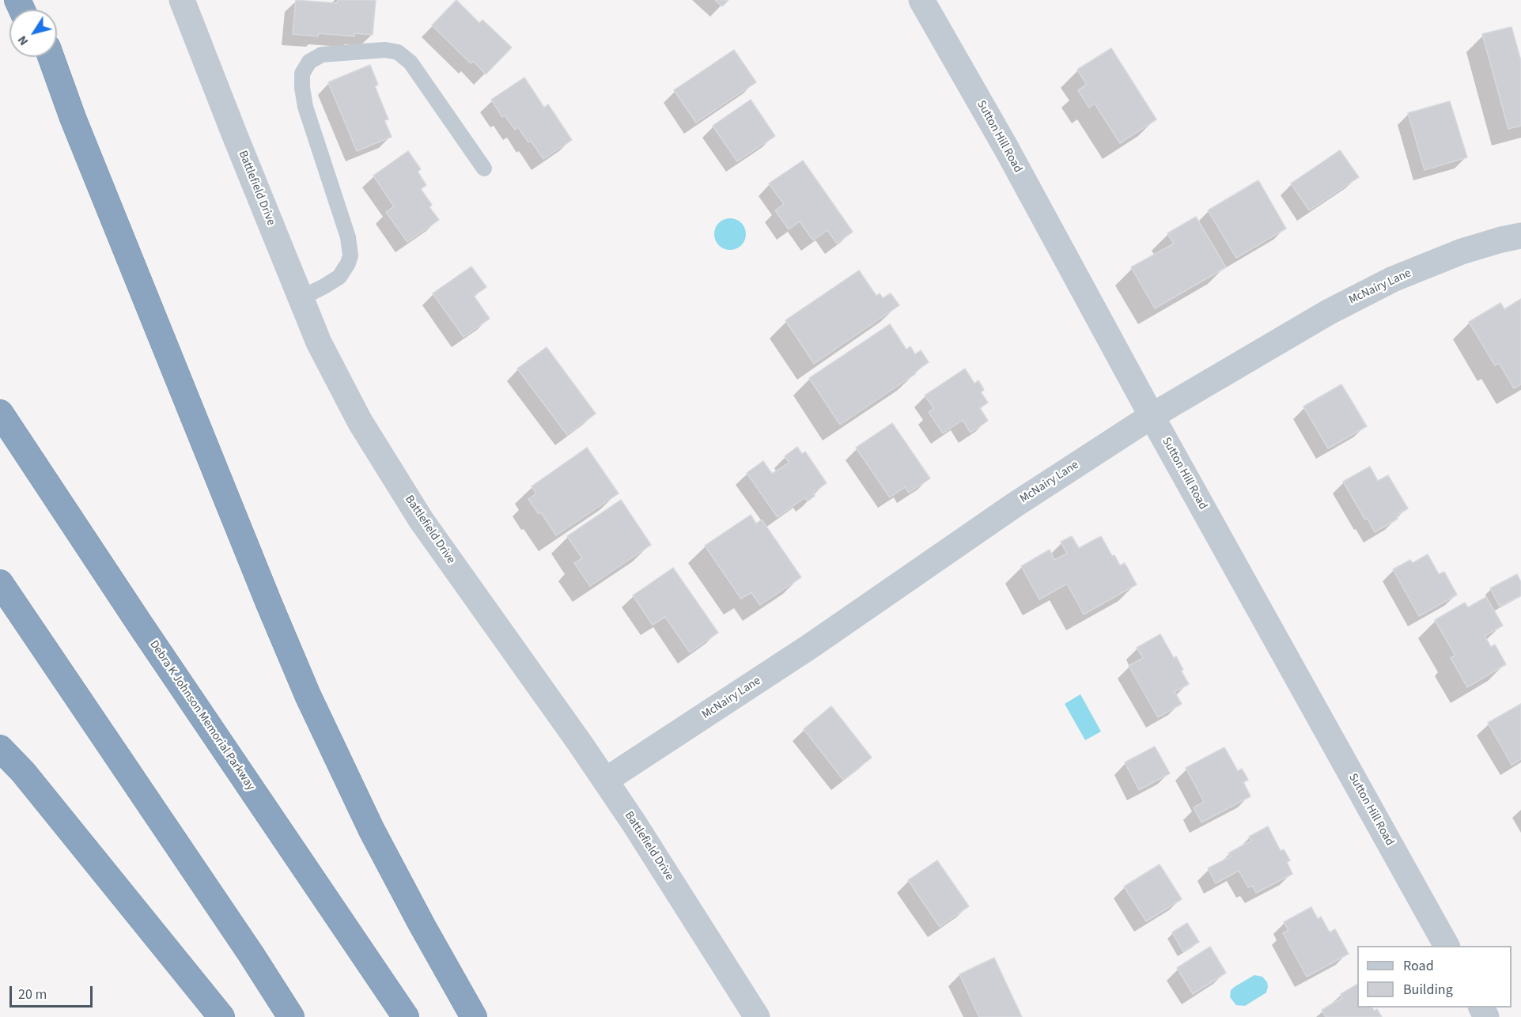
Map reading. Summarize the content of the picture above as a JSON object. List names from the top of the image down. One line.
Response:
{"streets":{"highway":["Debra K Johnson Memorial Parkway"],"street":["Sutton Hill Road","Battlefield Drive","McNairy Lane"]},"crossings":[["Sutton Hill Road","McNairy Lane"],["Battlefield Drive","McNairy Lane"]],"legend":["Road","Building"],"scale_bar":"20 m","north":"bottom left"}
